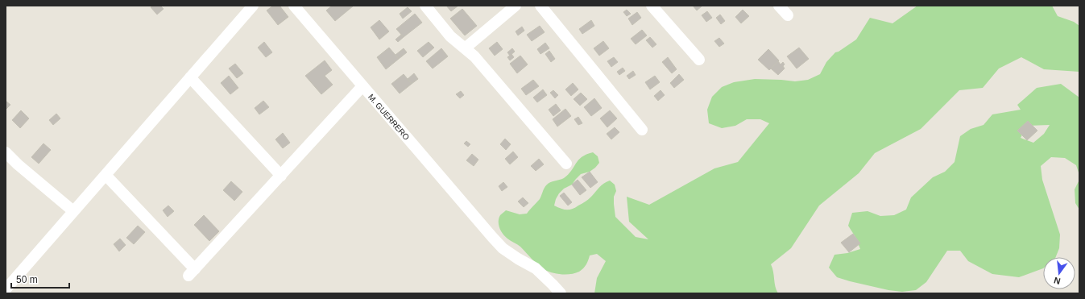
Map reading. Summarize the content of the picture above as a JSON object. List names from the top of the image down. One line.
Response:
{"streets":{"street":["M. GUERRERO"]},"scale_bar":"50 m","north":"bottom"}
